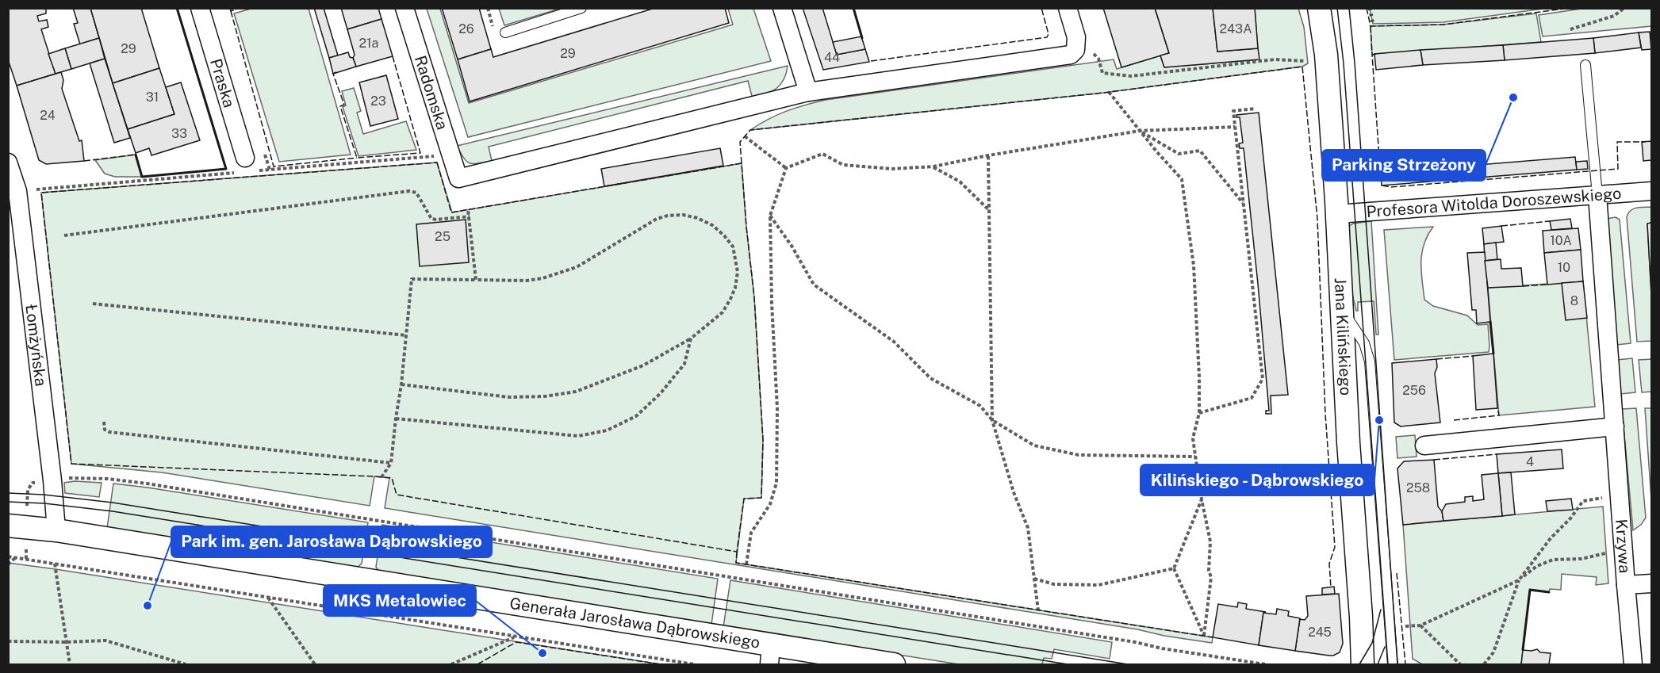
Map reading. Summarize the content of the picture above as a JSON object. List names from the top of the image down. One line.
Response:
{"streets":{"street":["Praska","Radomska","Profesora Witolda Doroszewskiego","Jana Kilińskiego","Łomżyńska","Krzywa","Generała Jarosława Dąbrowskiego"]},"crossings":[["Profesora Witolda Doroszewskiego","Jana Kilińskiego"],["Profesora Witolda Doroszewskiego","Krzywa"],["Łomżyńska","Generała Jarosława Dąbrowskiego"]],"places":["Parking Strzeżony","Kilińskiego - Dąbrowskiego","Park im. gen. Jarosława Dąbrowskiego","MKS Metalowiec"],"house_numbers":["26","243A","21a","29","29","44","31","23","24","33","25","10A","10","8","256","4","258","245"]}
